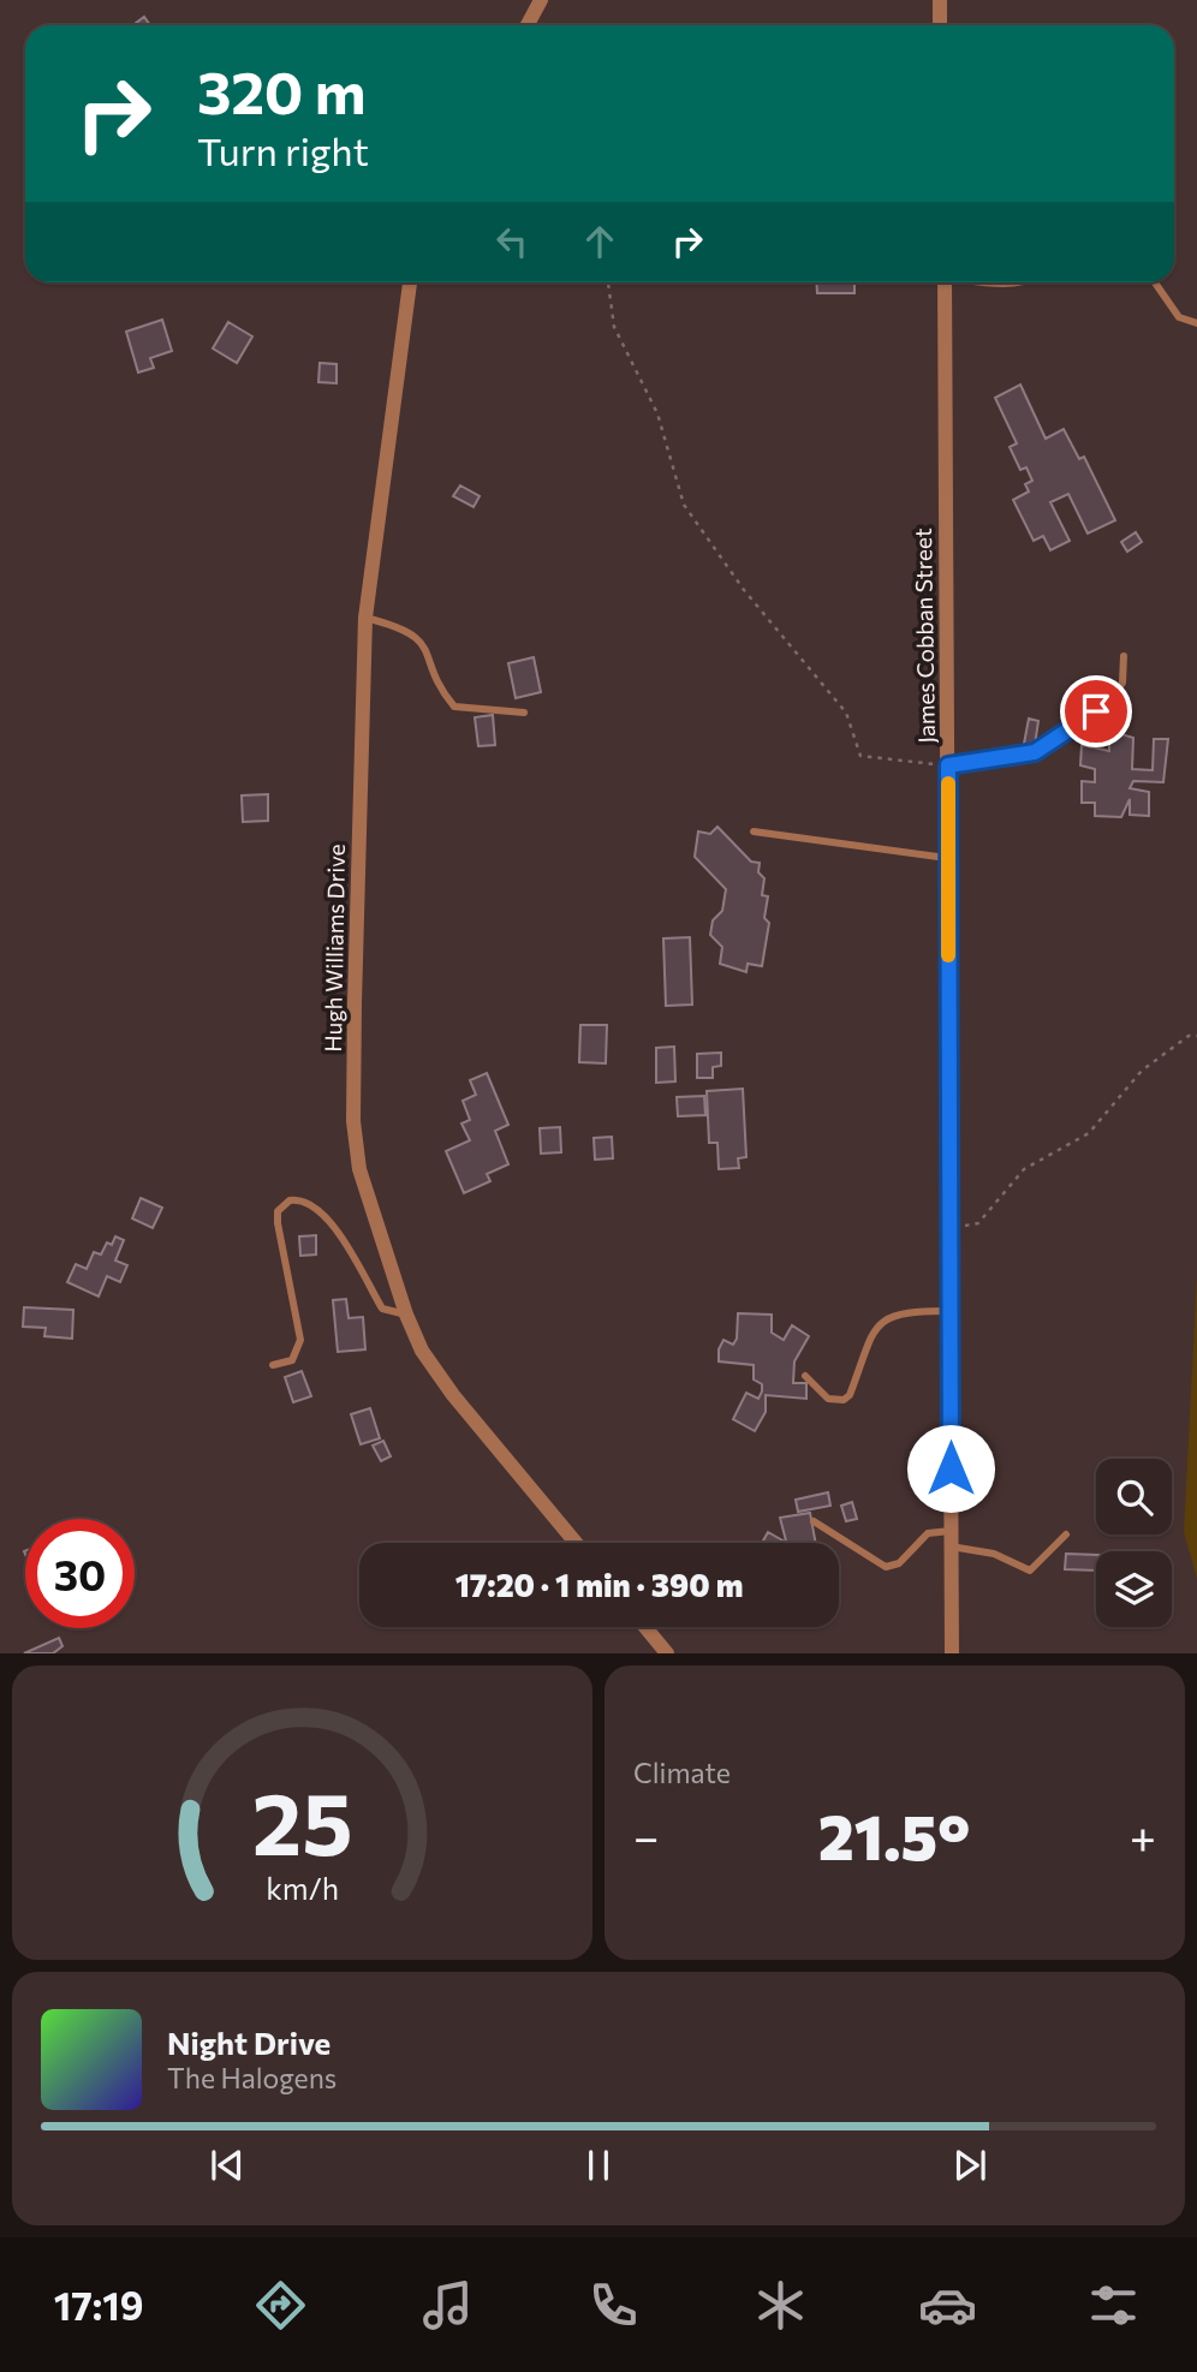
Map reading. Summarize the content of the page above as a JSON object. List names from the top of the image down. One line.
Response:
{"streets":{"street":["James Cobban Street","Hugh Williams Drive"]},"page":{"turn":["320 m","Turn right"],"limit":"30","trip":"17:20 · 1 min · 390 m","tile":"Climate","heat":["−","21.5°","+"],"song":["Night Drive","The Halogens"],"tabs":"17:19","gauge":["25","km/h"]}}
